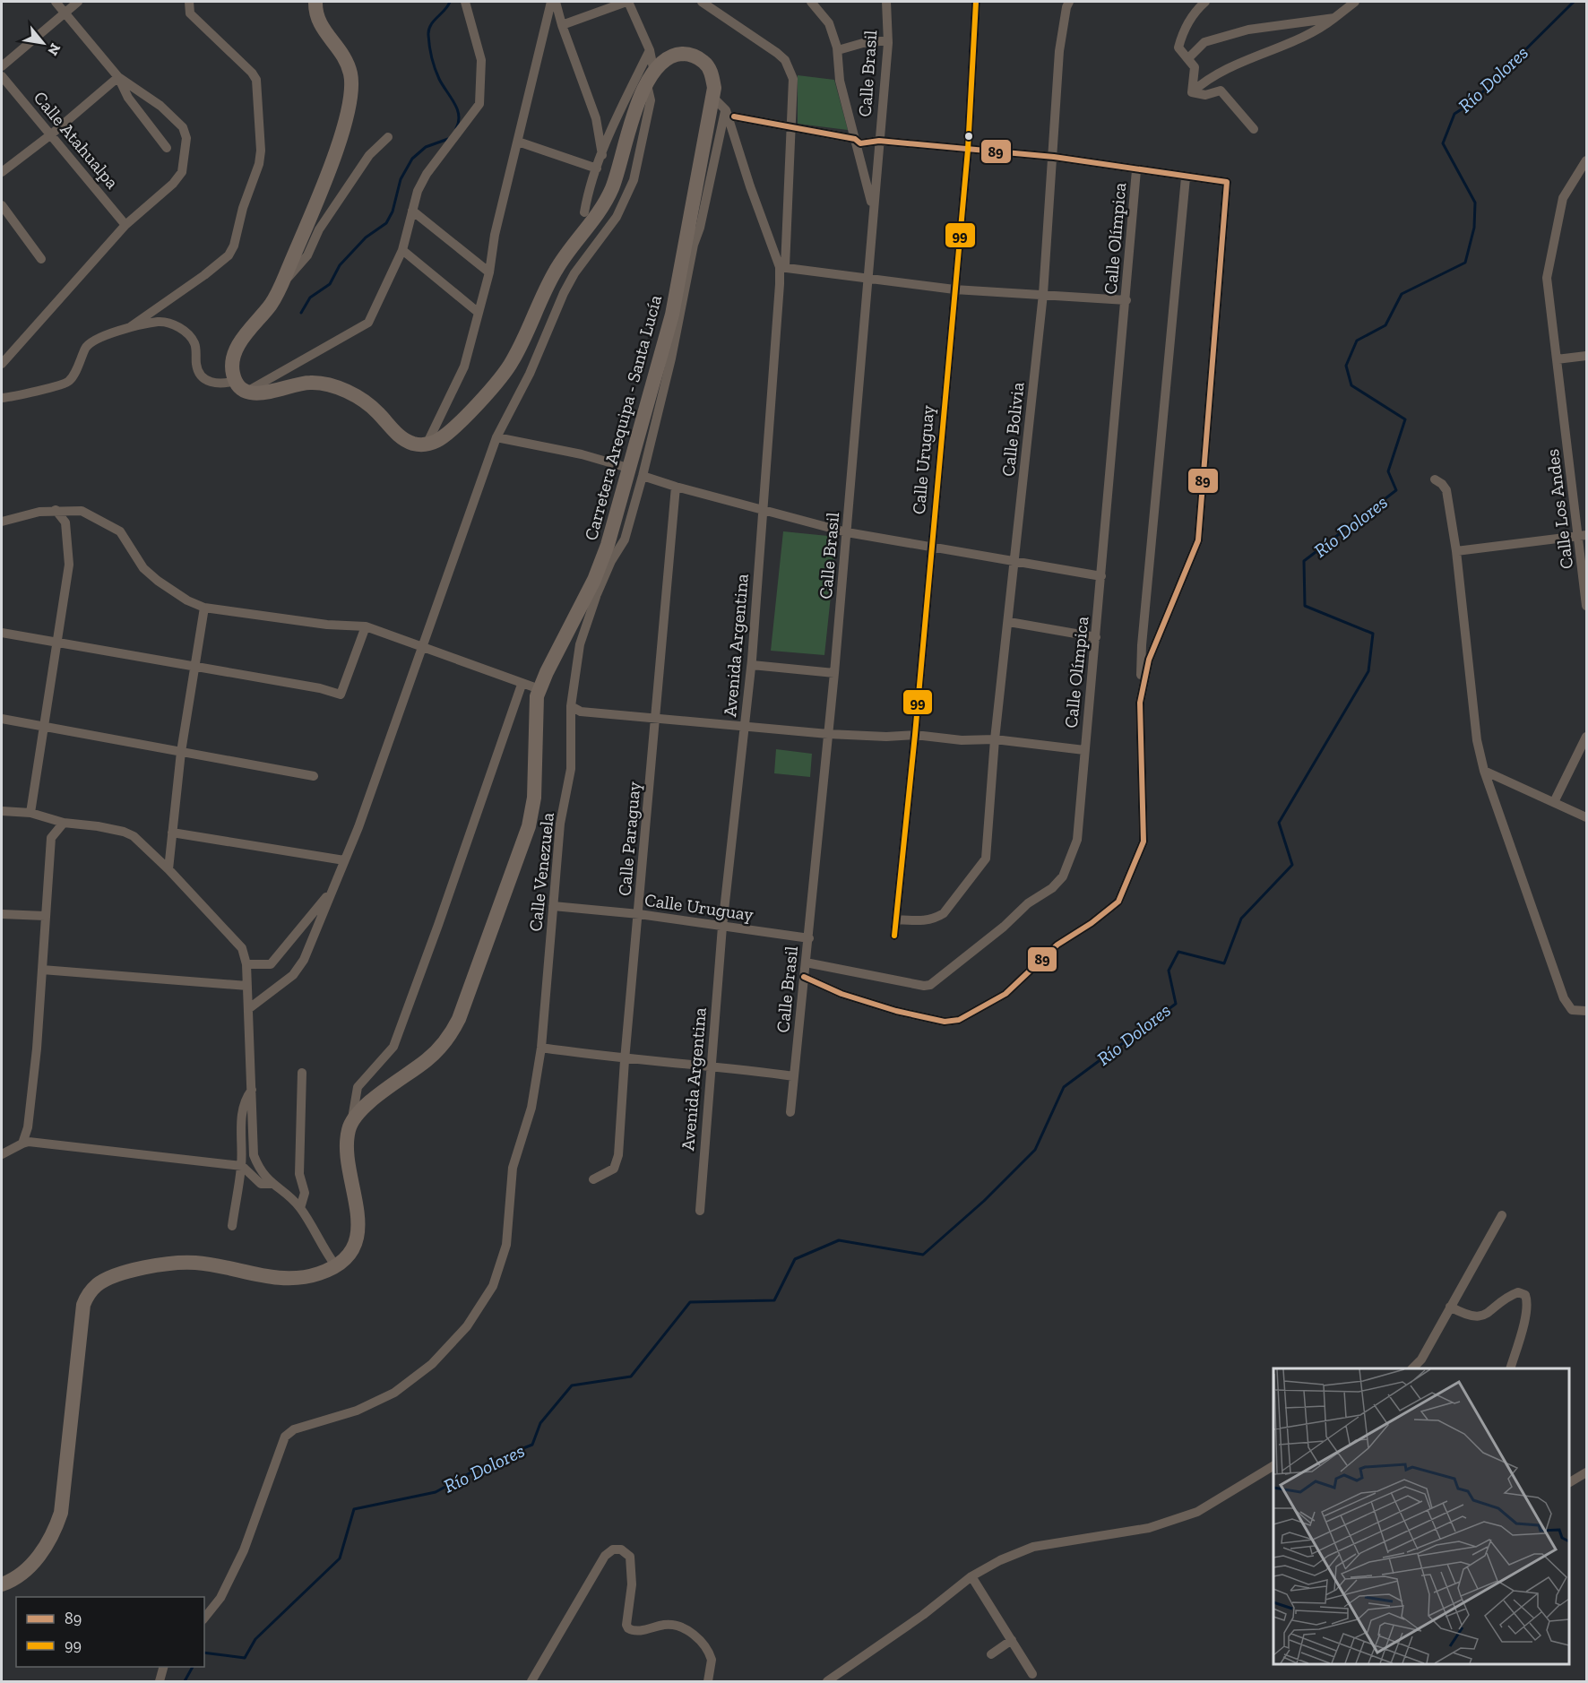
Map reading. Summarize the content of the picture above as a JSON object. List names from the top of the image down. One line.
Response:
{"streets":{"main road":["Carretera Arequipa - Santa Lucía"],"street":["Calle Brasil","Calle Atahualpa","Calle Olímpica","Calle Bolivia","Calle Uruguay","Calle Los Andes","Avenida Argentina","Calle Paraguay","Calle Venezuela"]},"crossings":[["Calle Brasil","Calle Olímpica"],["Calle Brasil","Calle Uruguay"],["Carretera Arequipa - Santa Lucía","Avenida Argentina"],["Carretera Arequipa - Santa Lucía","Calle Venezuela"],["Calle Bolivia","Calle Uruguay"],["Calle Uruguay","Avenida Argentina"],["Calle Uruguay","Calle Paraguay"],["Calle Uruguay","Calle Venezuela"]],"water":["Río Dolores"],"lines":["transit line 99","transit line 89"],"legend":["89","99"],"north":"bottom right"}
